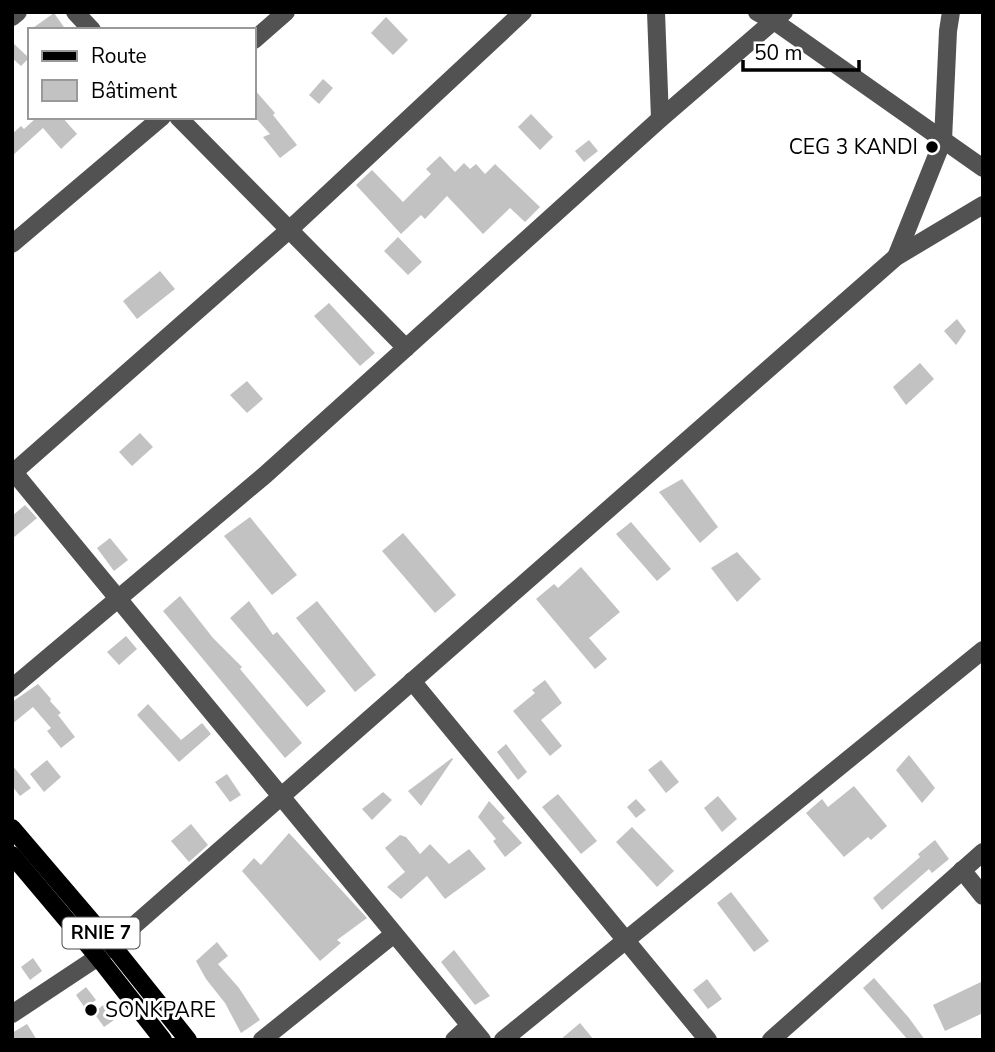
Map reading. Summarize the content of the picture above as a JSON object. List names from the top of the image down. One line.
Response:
{"streets":{"main road":["RNIE 7"]},"places":["CEG 3 KANDI","SONKPARE"],"legend":["Route","Bâtiment"],"scale_bar":"50 m"}
